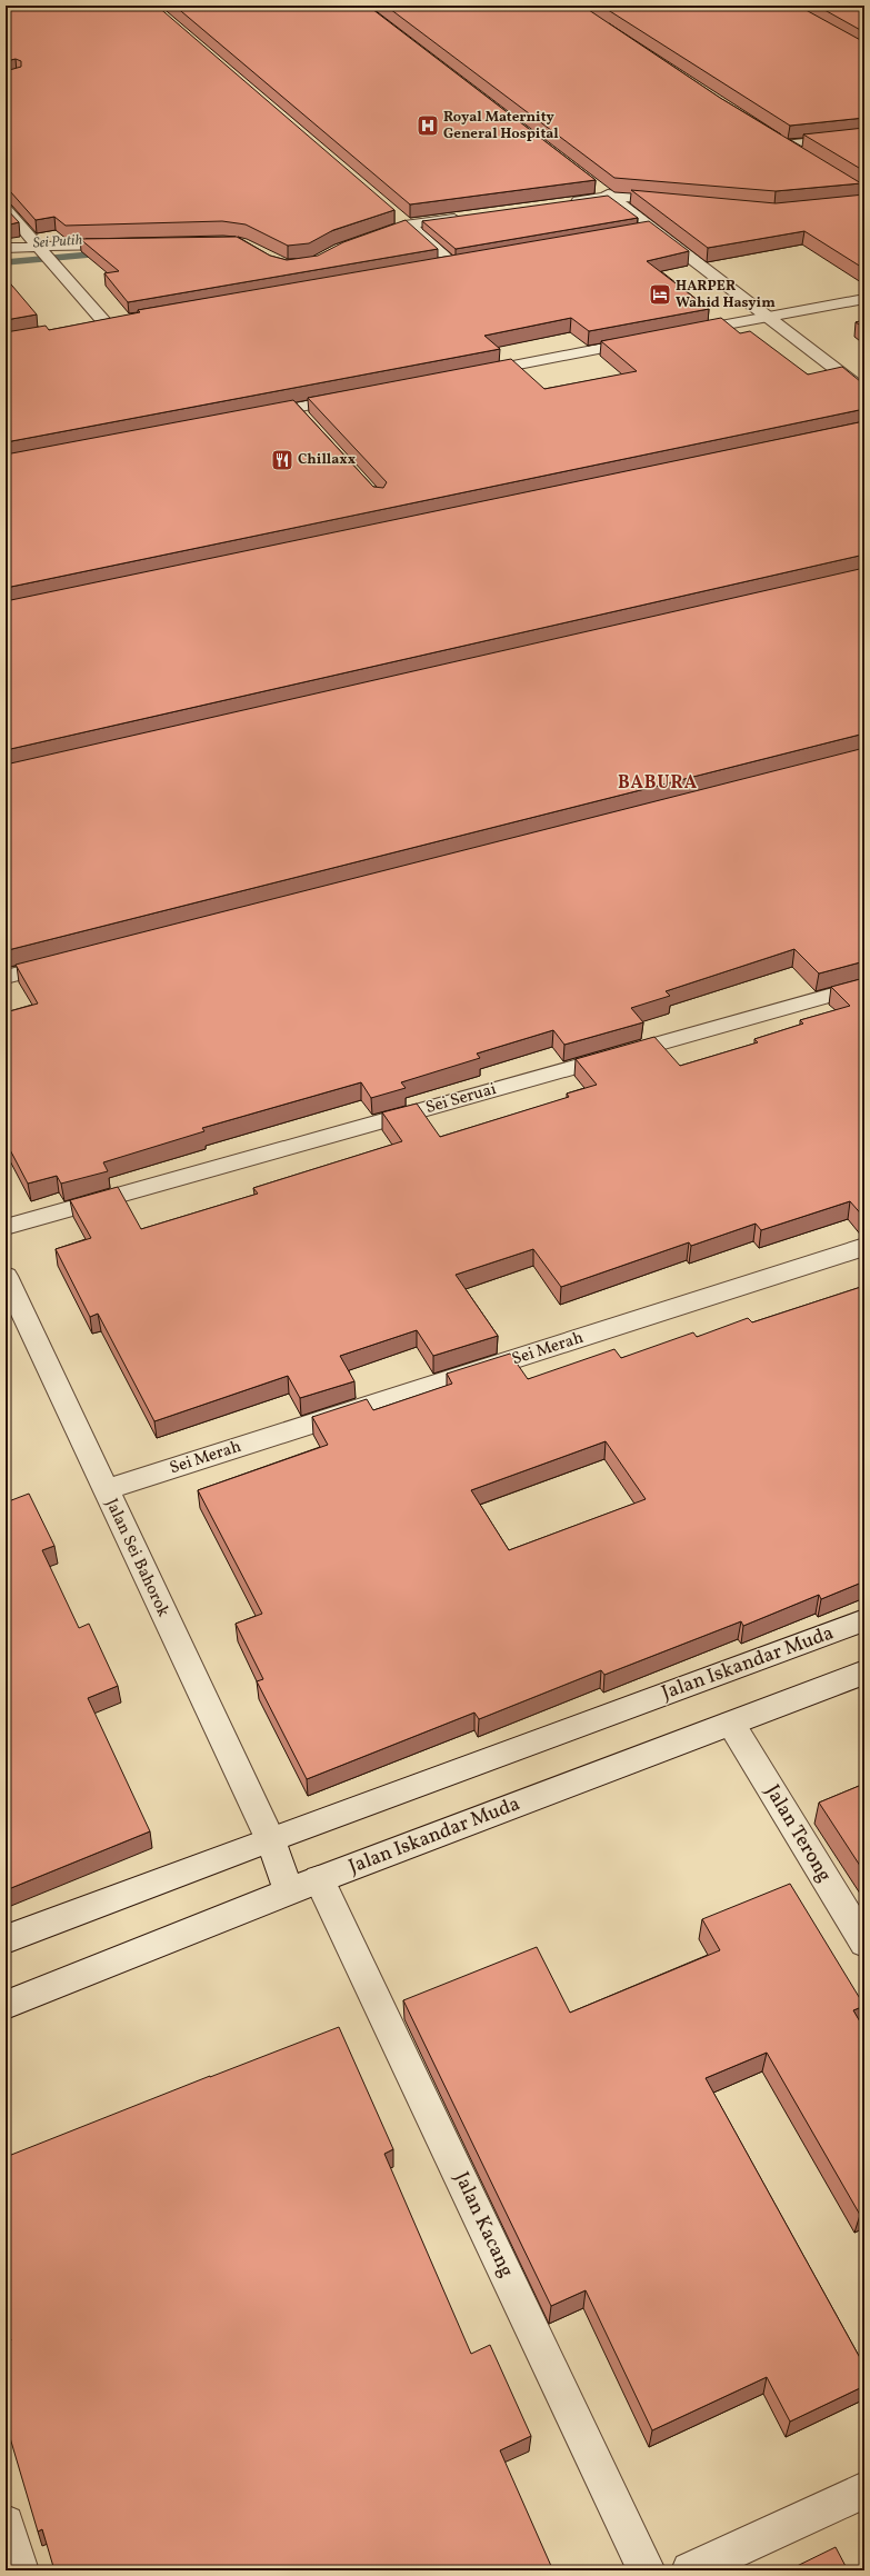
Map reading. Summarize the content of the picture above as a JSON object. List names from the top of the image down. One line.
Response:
{"streets":{"street":["Sei Seruai","Sei Merah","Jalan Sei Bahorok","Jalan Iskandar Muda","Jalan Terong","Jalan Kacang"]},"crossings":[["Sei Merah","Jalan Sei Bahorok"],["Jalan Sei Bahorok","Jalan Iskandar Muda"],["Jalan Iskandar Muda","Jalan Terong"],["Jalan Iskandar Muda","Jalan Kacang"]],"districts":["BABURA"],"water":["Sei Putih"],"places":{"hospital":["Royal Maternity General Hospital"],"hotel":["HARPER Wahid Hasyim"],"restaurant":["Chillaxx"]}}
